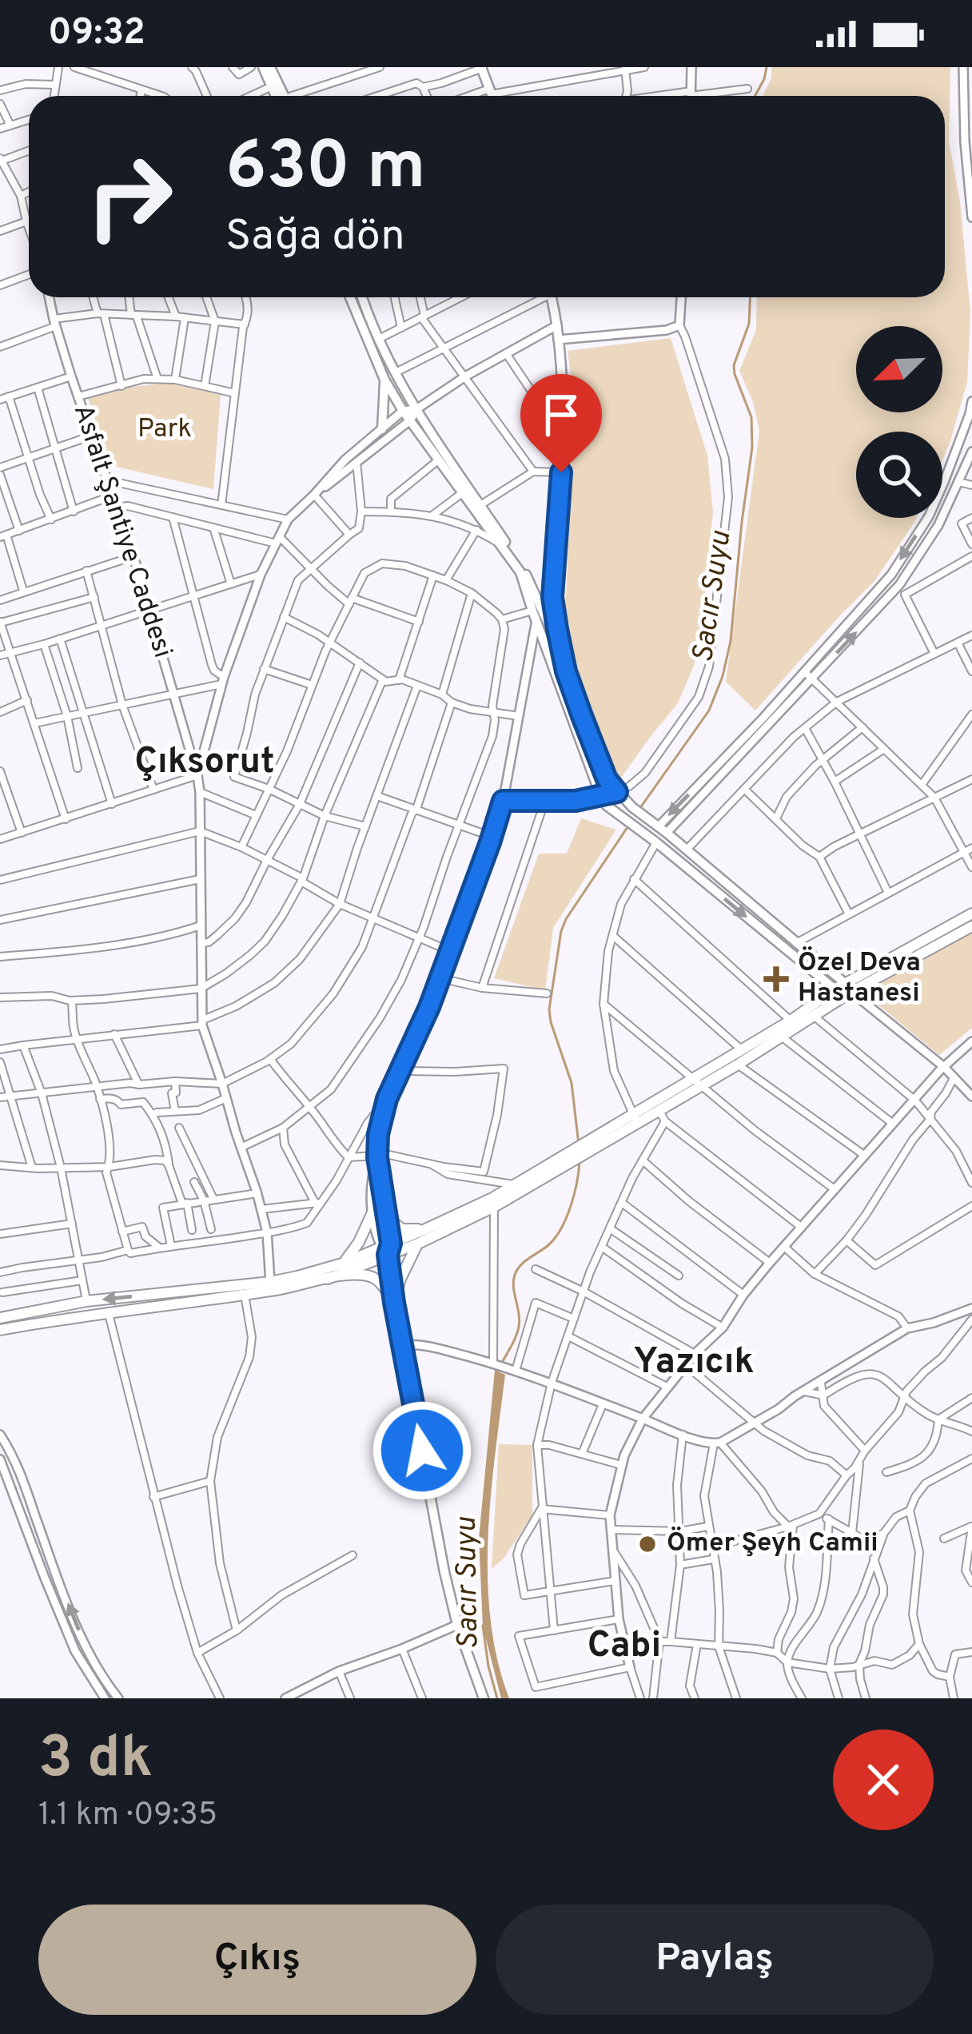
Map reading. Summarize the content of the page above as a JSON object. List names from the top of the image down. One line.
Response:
{"streets":{"street":["Asfalt Şantiye Caddesi"]},"districts":["Çıksorut","Yazıcık","Cabi"],"water":["Sacır Suyu"],"parks":["Park"],"places":{"health":["Özel Deva Hastanesi"],"other":["Ömer Şeyh Camii"]},"north":"bottom left","page":{"status":"09:32","turn":["630 m","Sağa dön"],"heading":["3 dk","1.1 km · 09:35"],"buttons":["Çıkış","Paylaş"]}}
